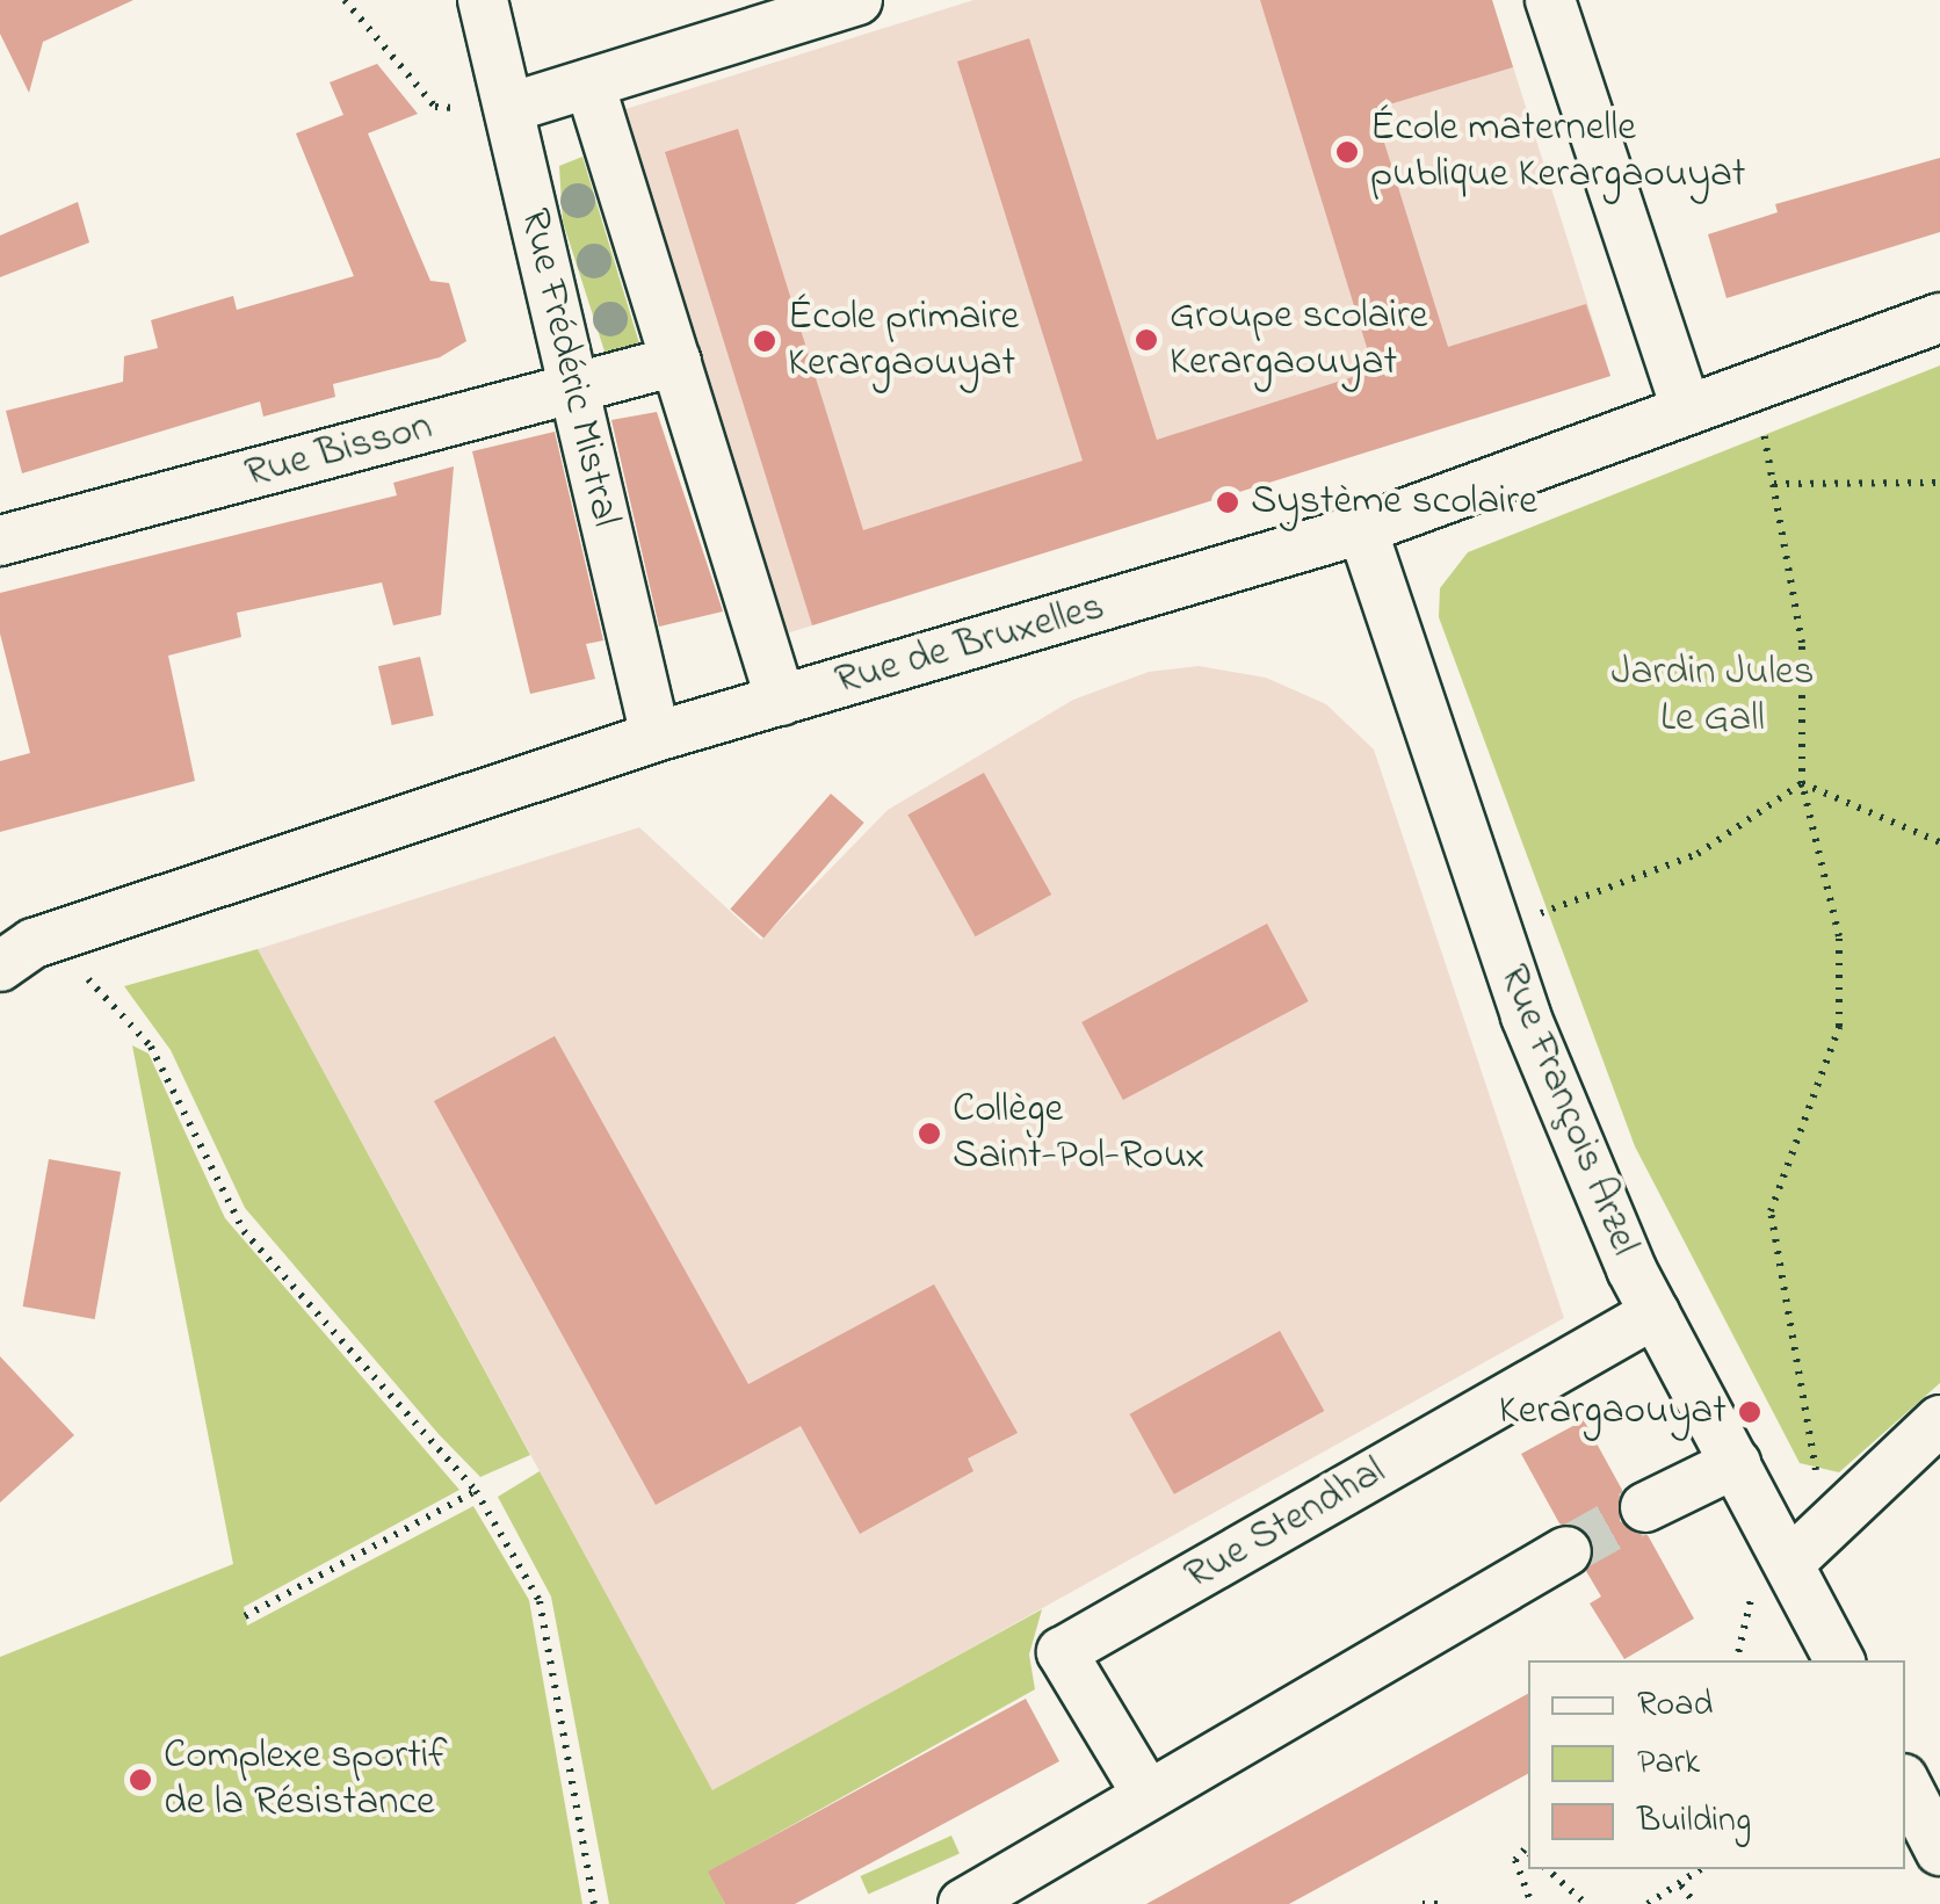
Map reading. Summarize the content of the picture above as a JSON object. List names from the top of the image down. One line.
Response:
{"streets":{"street":["Rue Frédéric Mistral","Rue Bisson","Rue de Bruxelles","Rue François Arzel","Rue Stendhal"]},"crossings":[["Rue Frédéric Mistral","Rue Bisson"],["Rue Frédéric Mistral","Rue de Bruxelles"],["Rue de Bruxelles","Rue François Arzel"],["Rue François Arzel","Rue Stendhal"]],"parks":["Jardin Jules Le Gall"],"places":["École maternelle publique Kerargaouyat","Groupe scolaire Kerargaouyat","École primaire Kerargaouyat","Système scolaire","Collège Saint-Pol-Roux","Kerargaouyat","Complexe sportif de la Résistance"],"legend":["Road","Park","Building"]}
